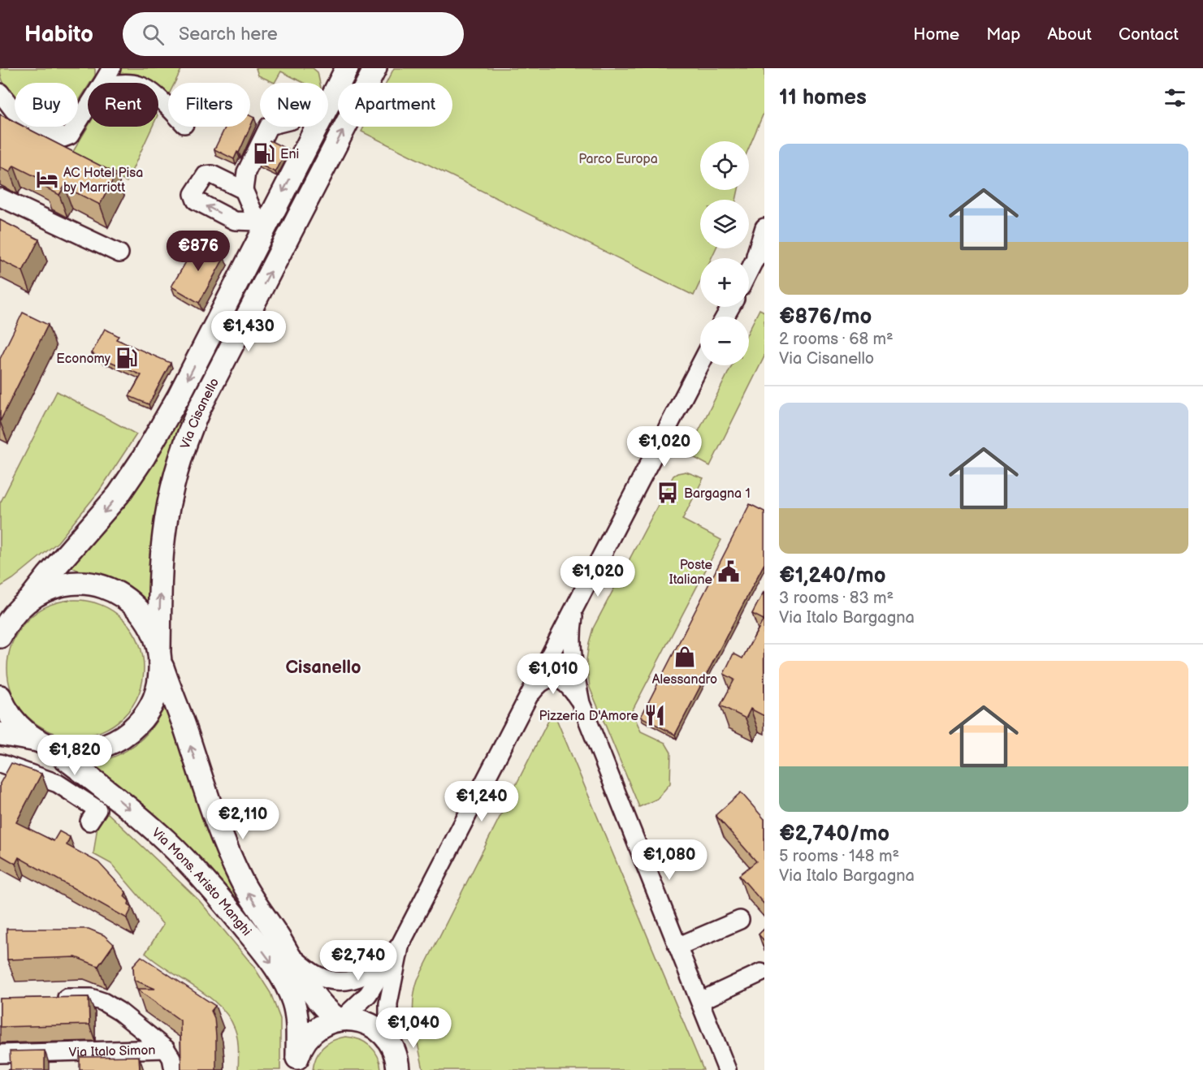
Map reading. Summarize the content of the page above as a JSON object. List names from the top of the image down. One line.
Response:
{"streets":{"main road":["Via Cisanello","Via Mons. Aristo Manghi"],"street":["Via Italo Simon"]},"crossings":[["Via Cisanello","Via Mons. Aristo Manghi"]],"districts":["Cisanello"],"parks":["Parco Europa"],"places":{"fuel station":["Eni","Economy"],"hotel":["AC Hotel Pisa by Marriott"],"bus stop":["Bargagna 1"],"public building":["Poste Italiane"],"shop":["Alessandro"],"restaurant":["Pizzeria D'Amore"]},"page":{"header":"Habito","search":"Search here","nav":["Home","Map","About","Contact"],"heading":"11 homes","chip":["Buy","Rent","Filters","New","Apartment"],"list":[{"name":"€876/mo","note":"2 rooms · 68 m² · Via Cisanello"},{"name":"€1,240/mo","note":"3 rooms · 83 m² · Via Italo Bargagna"},{"name":"€2,740/mo","note":"5 rooms · 148 m² · Via Italo Bargagna"}],"map_buttons":["+","−"],"price":["€876","€1,430","€1,020","€1,020","€1,010","€1,820","€1,240","€2,110","€1,080","€2,740","€1,040"]}}
